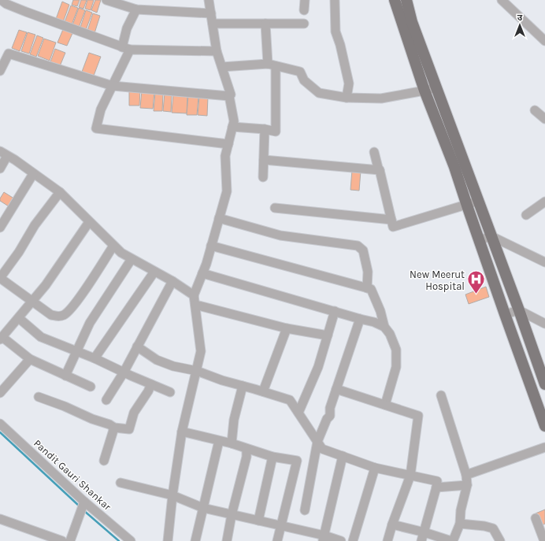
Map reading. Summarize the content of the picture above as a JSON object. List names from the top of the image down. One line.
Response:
{"streets":{"street":["Pandit Gauri Shankar"]},"places":{"hospital":["New Meerut Hospital"]},"north":"top"}
